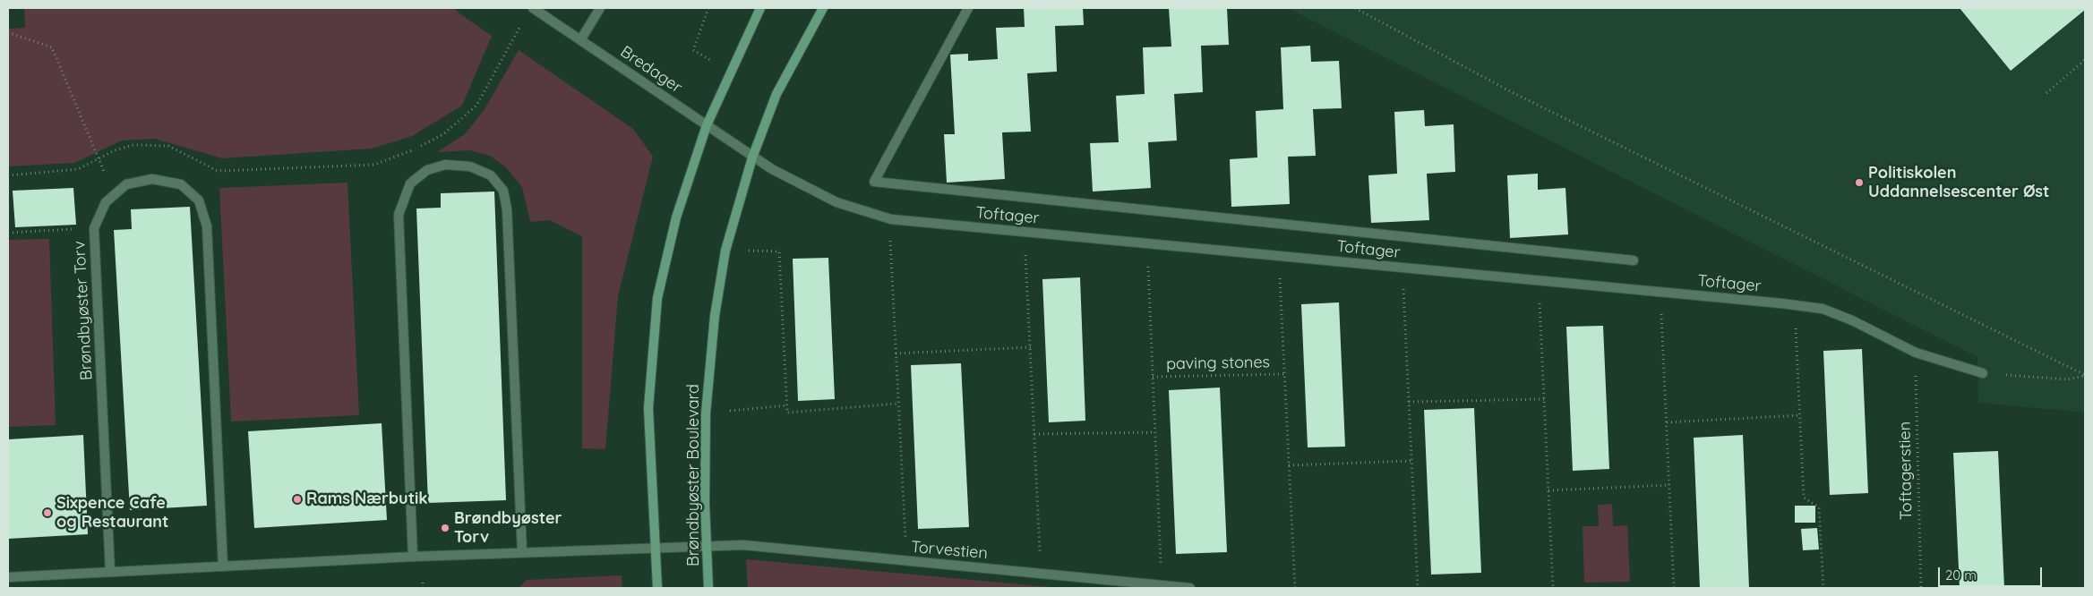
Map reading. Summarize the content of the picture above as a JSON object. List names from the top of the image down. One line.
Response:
{"streets":{"street":["Bredager","Toftager","Brøndbyøster Torv","Brøndbyøster Boulevard","Torvestien"],"path":["paving stones","Toftagerstien"]},"crossings":[["Bredager","Toftager"],["Bredager","Brøndbyøster Boulevard"],["Toftager","Toftagerstien"],["Toftager","Brøndbyøster Boulevard"],["Brøndbyøster Boulevard","Torvestien"]],"places":["Politiskolen Uddannelsescenter Øst","Rams Nærbutik","Sixpence Cafe og Restaurant","Brøndbyøster Torv"],"scale_bar":"20 m"}
